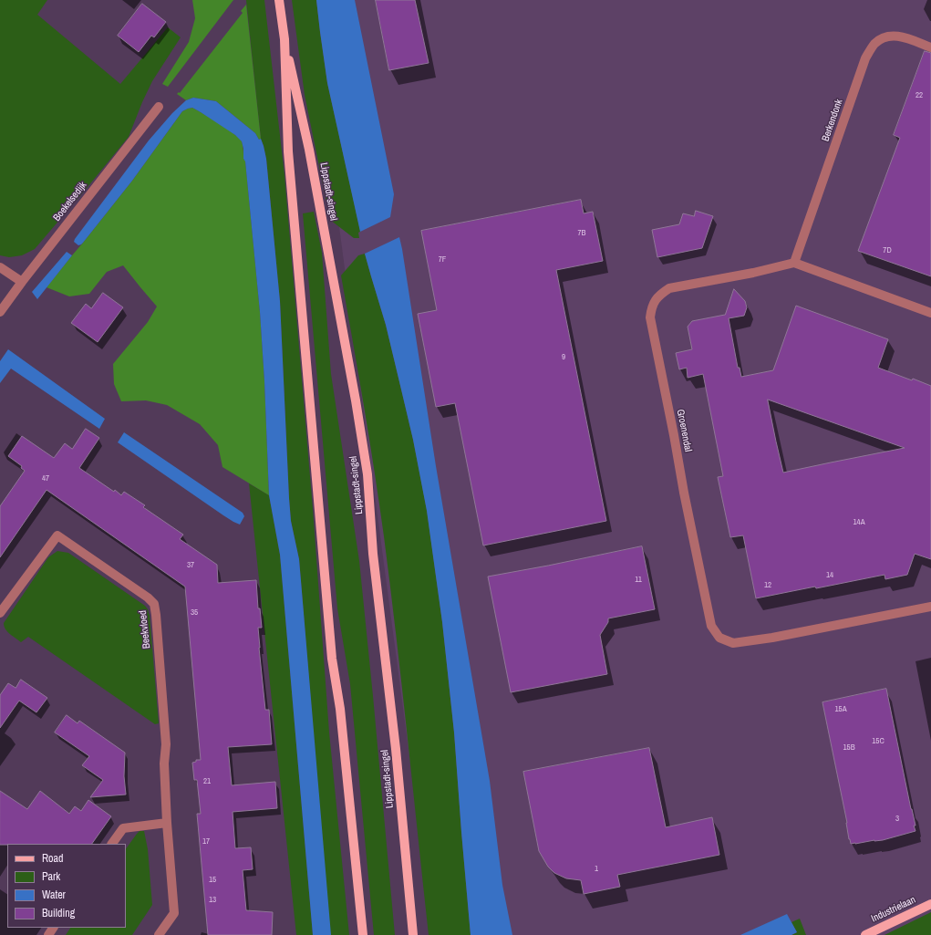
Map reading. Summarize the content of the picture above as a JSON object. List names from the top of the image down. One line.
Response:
{"streets":{"main road":["Lippstadt-singel","Industrielaan"],"street":["Berkendonk","Boekelsedijk","Groenendal","Beekvloed"]},"crossings":[["Berkendonk","Groenendal"]],"house_numbers":["22","7B","7D","7F","9","47","14A","37","14","11","12","35","15A","15C","15B","21","3","17","1","15","13"],"legend":["Road","Park","Water","Building"]}
